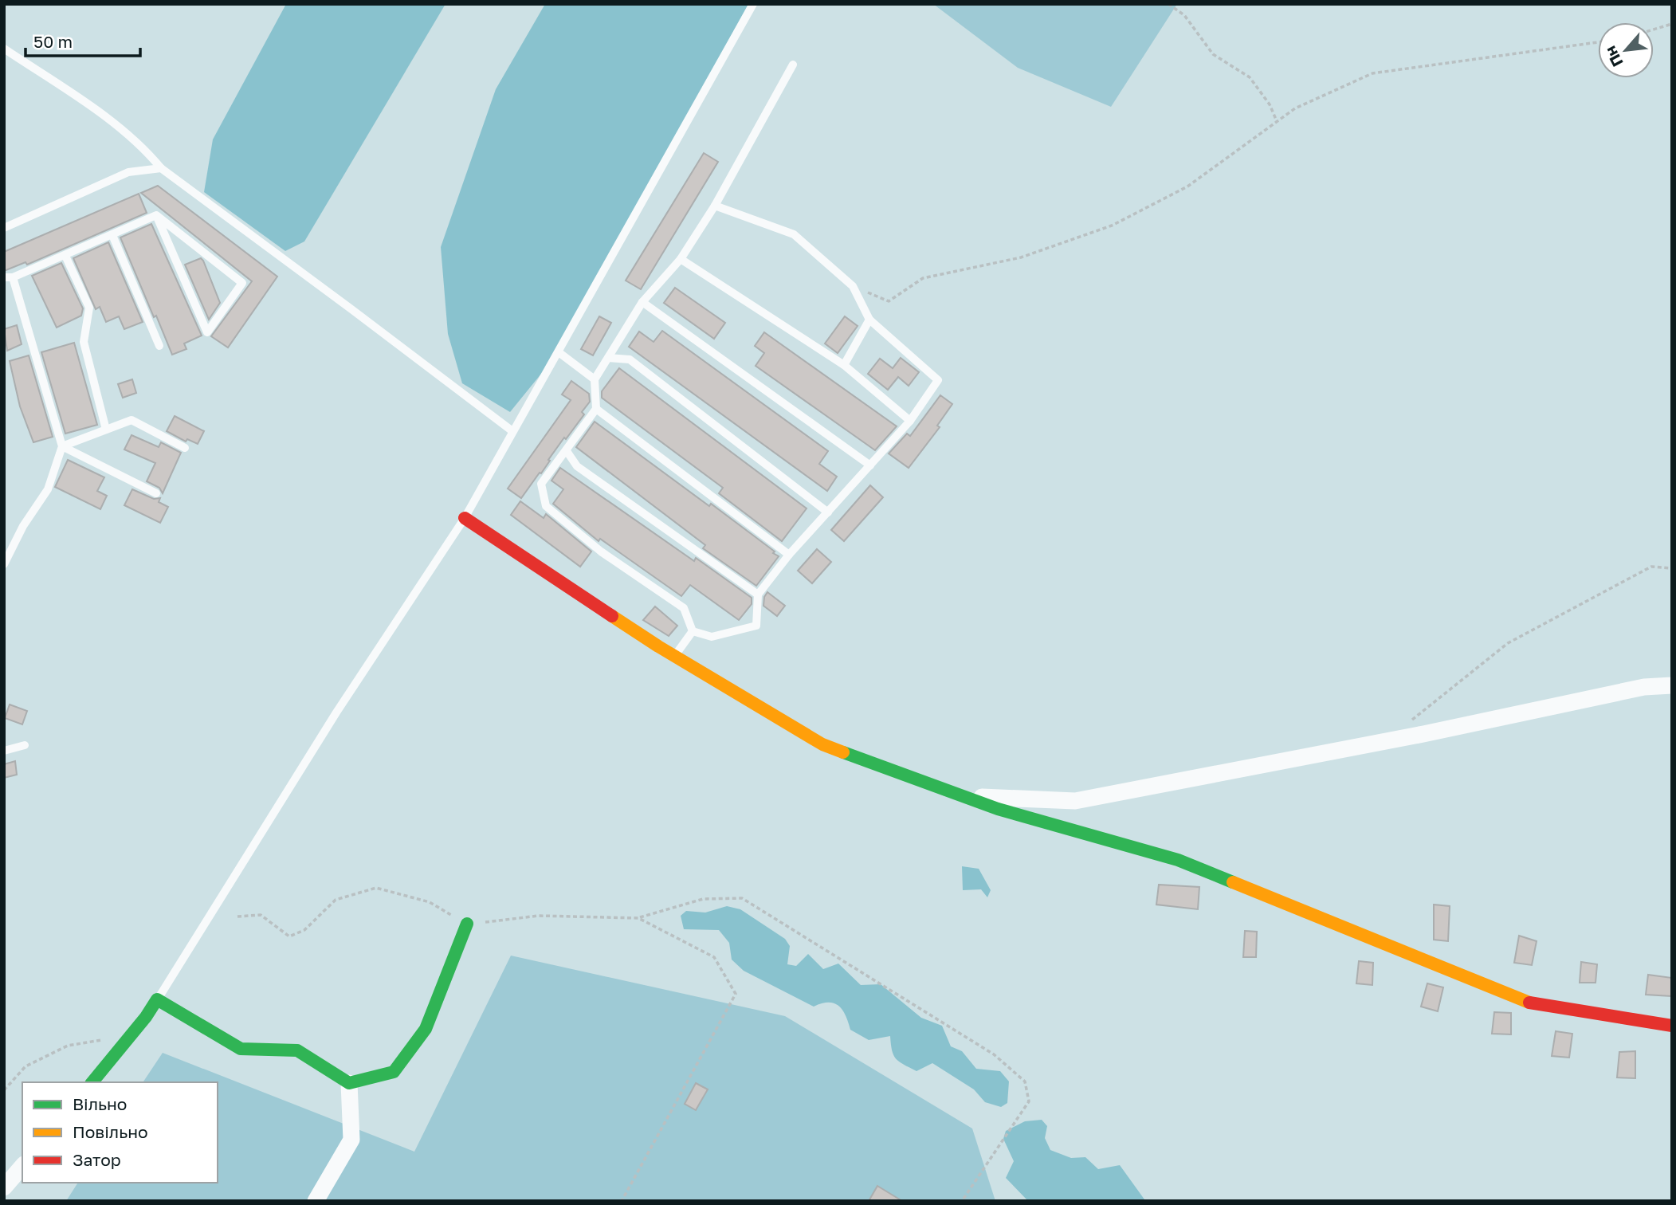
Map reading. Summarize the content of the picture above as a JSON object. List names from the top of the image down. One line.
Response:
{"legend":["Вільно","Повільно","Затор"],"scale_bar":"50 m","north":"bottom left"}
